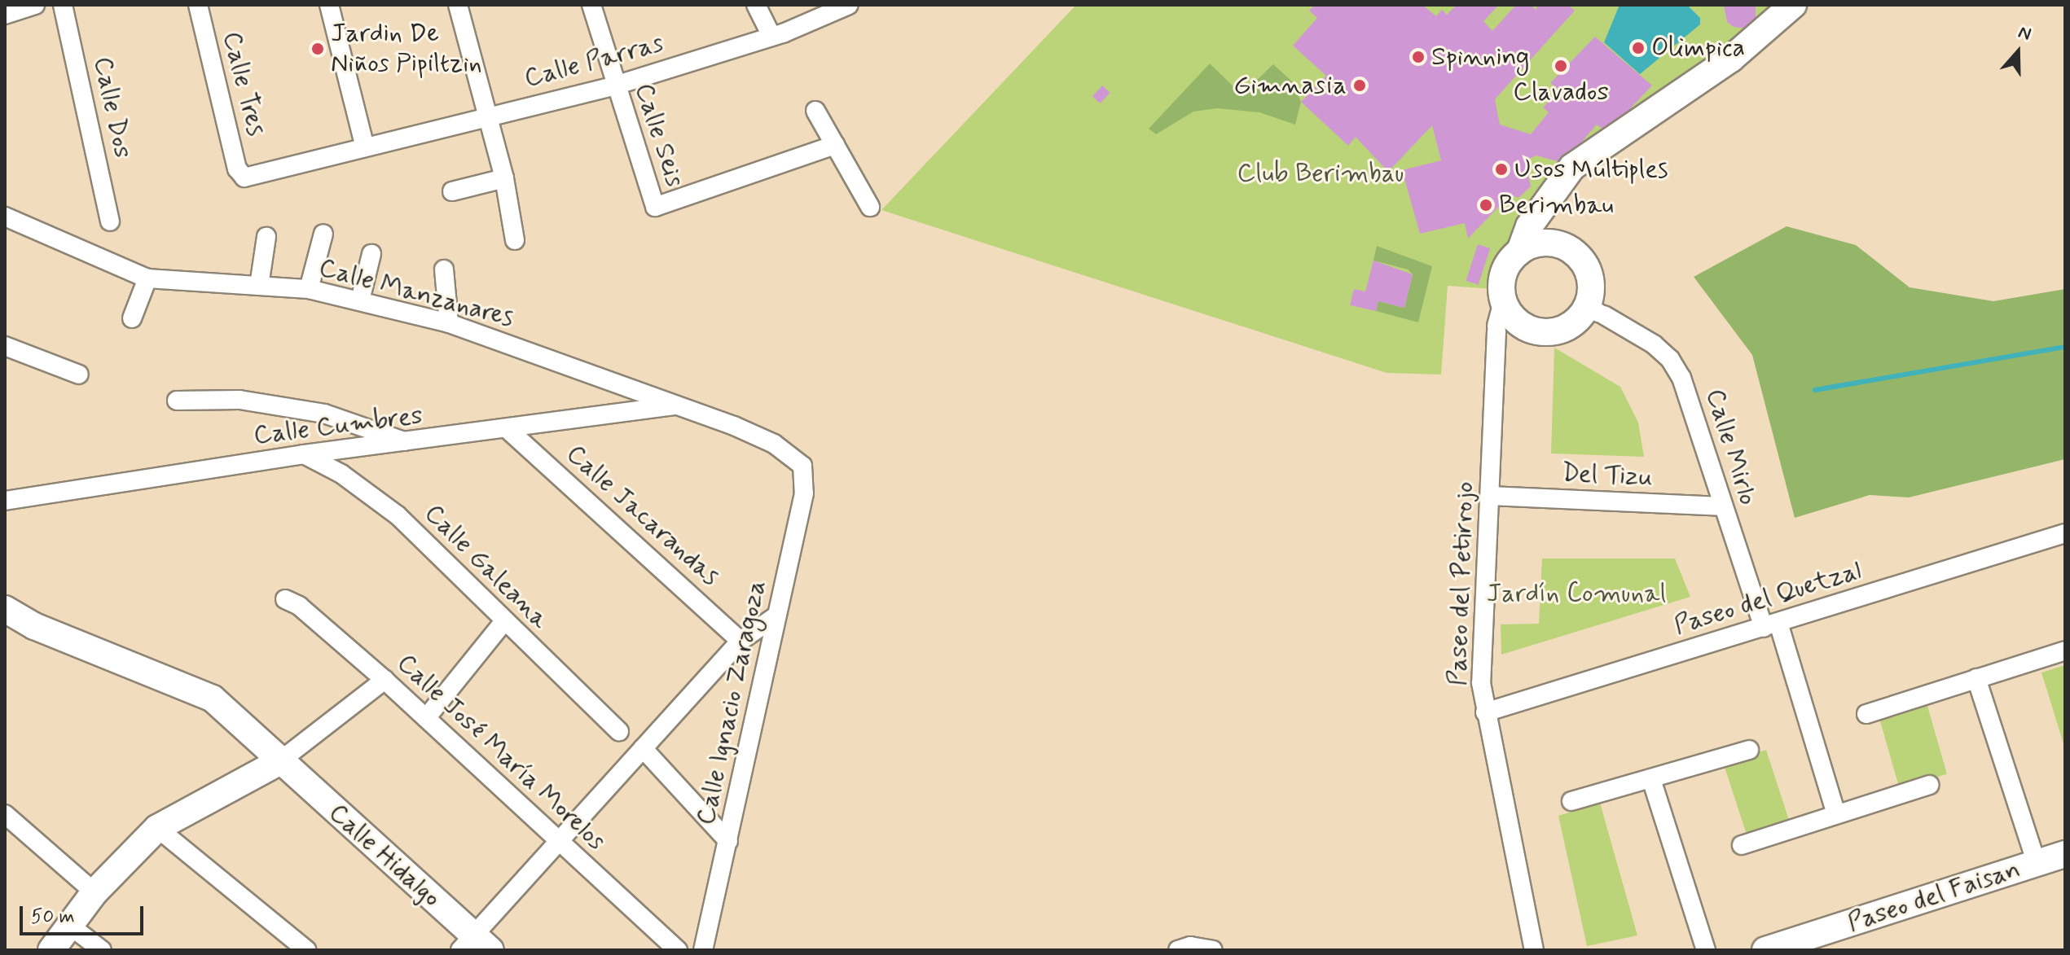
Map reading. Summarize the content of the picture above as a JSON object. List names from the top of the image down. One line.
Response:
{"streets":{"street":["Calle Parras","Calle Tres","Calle Dos","Calle Seis","Calle Manzanares","Calle Cumbres","Calle Mirlo","Del Tizu","Calle Jacarandas","Calle Galeana","Paseo del Petirrojo","Paseo del Quetzal","Calle Ignacio Zaragoza","Calle José María Morelos","Calle Hidalgo","Paseo del Faisan"]},"crossings":[["Calle Parras","Calle Tres"],["Calle Parras","Calle Seis"],["Calle Manzanares","Calle Cumbres"],["Calle Manzanares","Calle Ignacio Zaragoza"],["Calle Cumbres","Calle Jacarandas"],["Calle Cumbres","Calle Galeana"],["Calle Mirlo","Del Tizu"],["Calle Mirlo","Paseo del Petirrojo"],["Calle Mirlo","Paseo del Quetzal"],["Del Tizu","Paseo del Petirrojo"],["Paseo del Petirrojo","Paseo del Quetzal"]],"parks":["Club Berimbau","Jardín Comunal"],"places":["Olimpica","Jardin De Niños Pipiltzin","Spinning","Clavados","Gimnasia","Usos Múltiples","Berimbau"],"scale_bar":"50 m","north":"top"}
